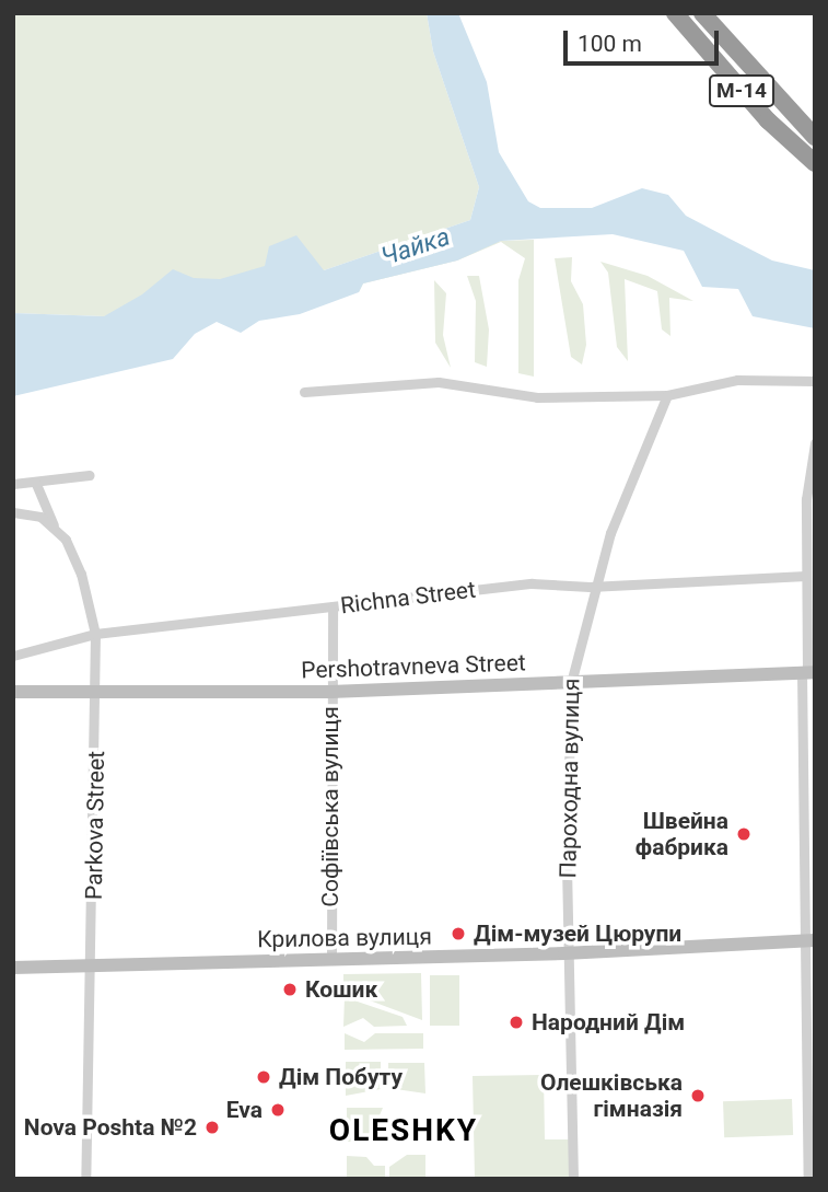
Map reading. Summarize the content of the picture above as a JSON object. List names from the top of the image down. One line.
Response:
{"streets":{"highway":["М-14"],"street":["Richna Street","Pershotravneva Street","Пароходна вулиця","Софіївська вулиця","Parkova Street","Крилова вулиця"]},"crossings":[["Richna Street","Пароходна вулиця"],["Richna Street","Софіївська вулиця"],["Richna Street","Parkova Street"],["Pershotravneva Street","Пароходна вулиця"],["Pershotravneva Street","Софіївська вулиця"],["Pershotravneva Street","Parkova Street"],["Пароходна вулиця","Крилова вулиця"],["Софіївська вулиця","Крилова вулиця"],["Parkova Street","Крилова вулиця"]],"districts":["OLESHKY"],"water":["Чайка"],"places":["Швейна фабрика","Дім-музей Цюрупи","Кошик","Народний Дім","Дім Побуту","Олешківська гімназія","Eva","Nova Poshta №2"],"scale_bar":"100 m"}
